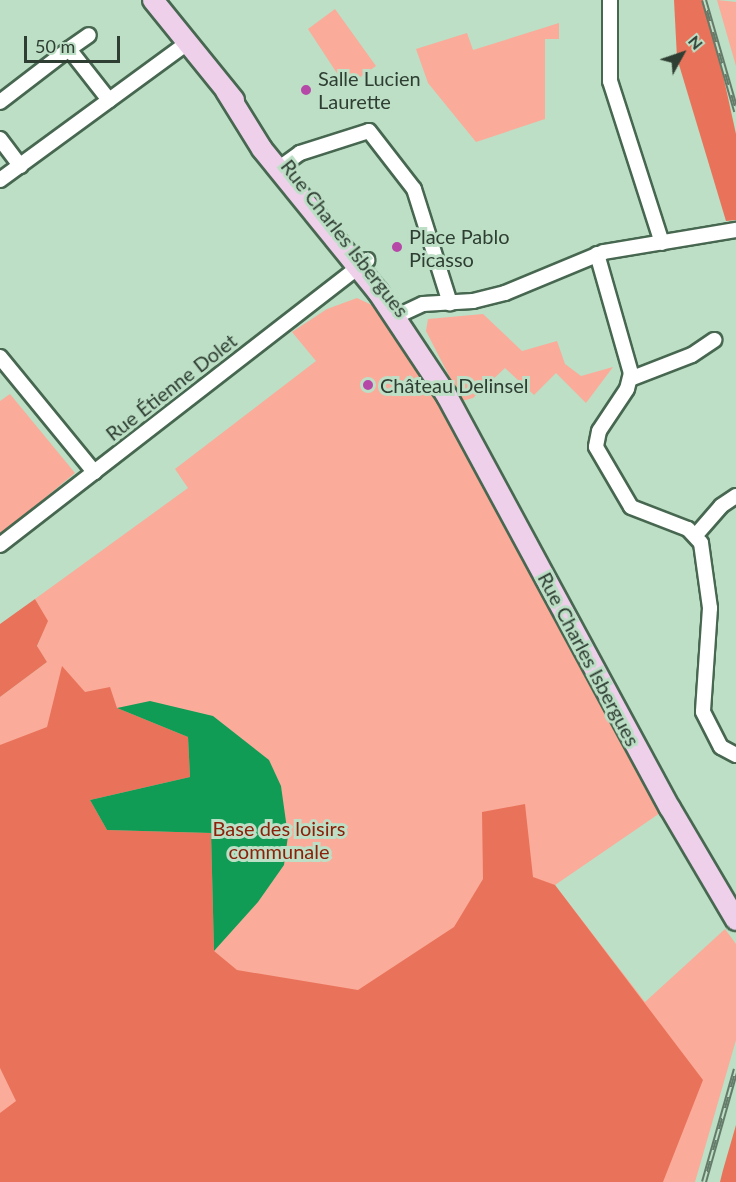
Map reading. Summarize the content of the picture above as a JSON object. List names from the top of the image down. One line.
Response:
{"streets":{"main road":["Rue Charles Isbergues"],"street":["Rue Étienne Dolet"]},"crossings":[["Rue Charles Isbergues","Rue Étienne Dolet"]],"parks":["Base des loisirs communale"],"places":["Salle Lucien Laurette","Place Pablo Picasso","Château Delinsel"],"scale_bar":"50 m","north":"top right"}
